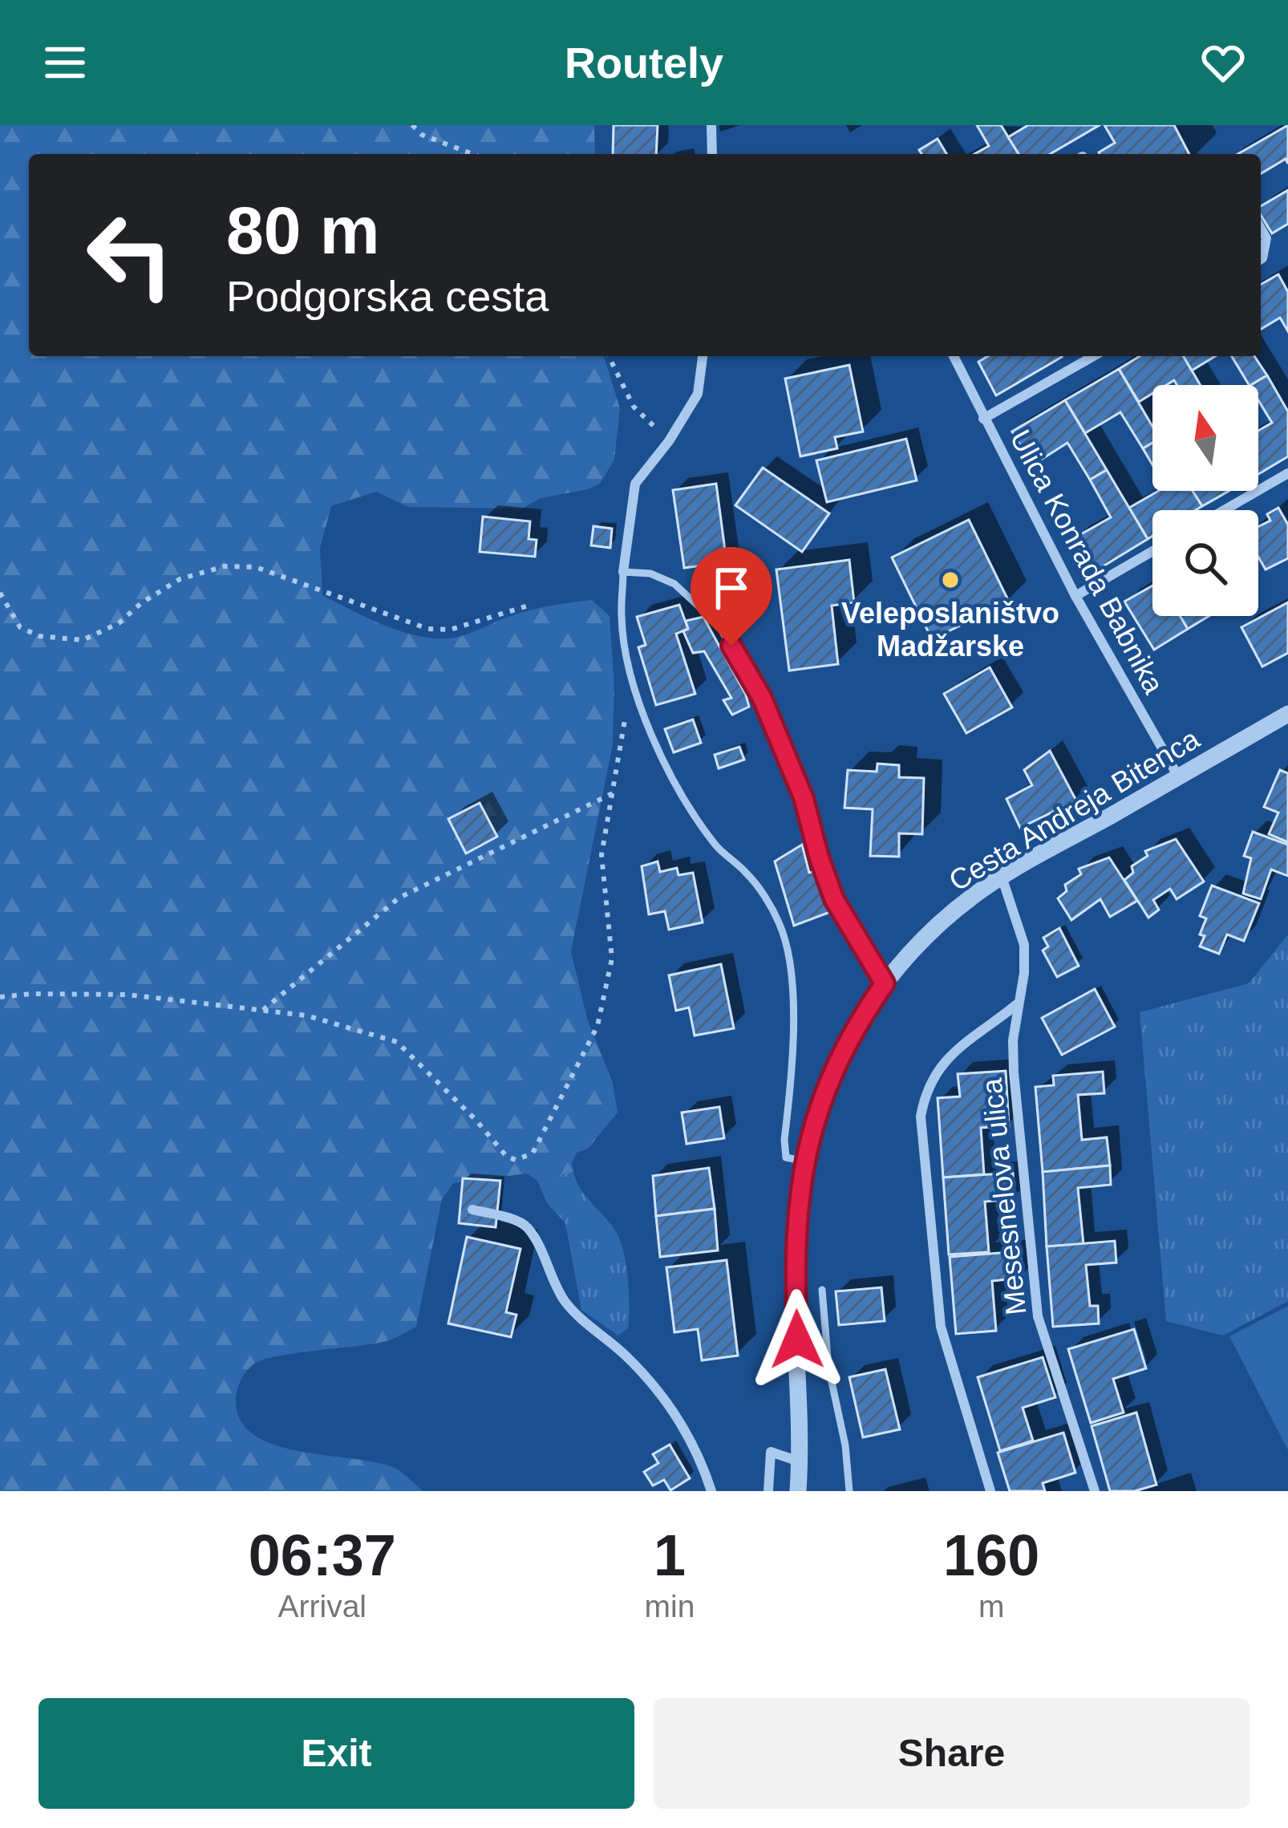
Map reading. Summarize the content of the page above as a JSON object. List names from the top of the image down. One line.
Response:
{"streets":{"street":["Ulica Konrada Babnika","Cesta Andreja Bitenca","Mesesnelova ulica"]},"crossings":[["Ulica Konrada Babnika","Cesta Andreja Bitenca"],["Cesta Andreja Bitenca","Mesesnelova ulica"]],"places":["Veleposlaništvo Madžarske"],"north":"top","page":{"header":"Routely","turn":["80 m","Podgorska cesta"],"eta":["06:37","Arrival","1","min","160","m"],"buttons":["Exit","Share"]}}
